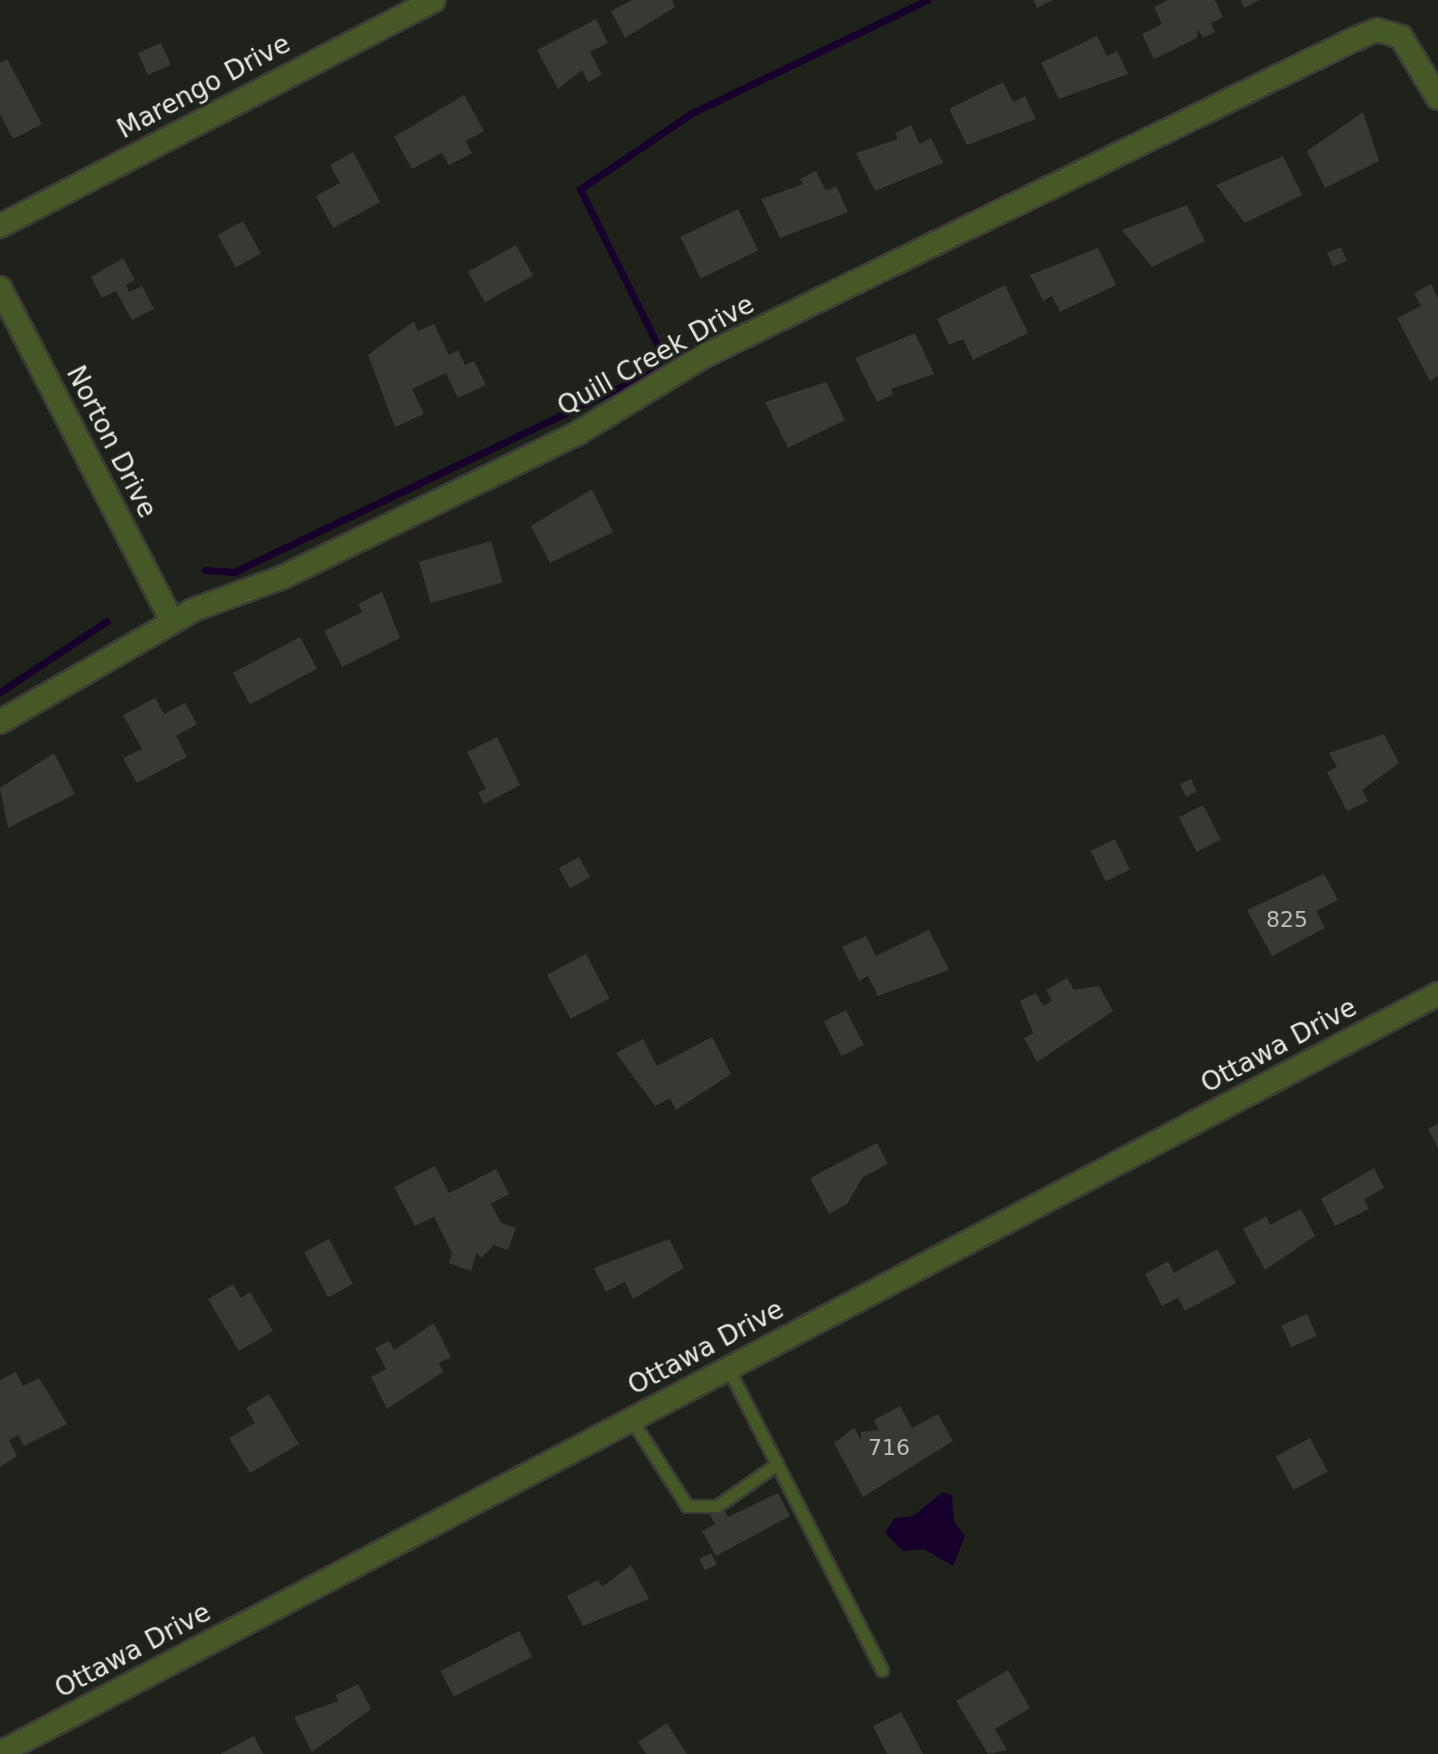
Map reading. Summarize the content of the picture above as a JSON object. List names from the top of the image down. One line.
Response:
{"streets":{"street":["Marengo Drive","Quill Creek Drive","Norton Drive","Ottawa Drive"]},"crossings":[["Quill Creek Drive","Norton Drive"]],"house_numbers":["825","716"]}
